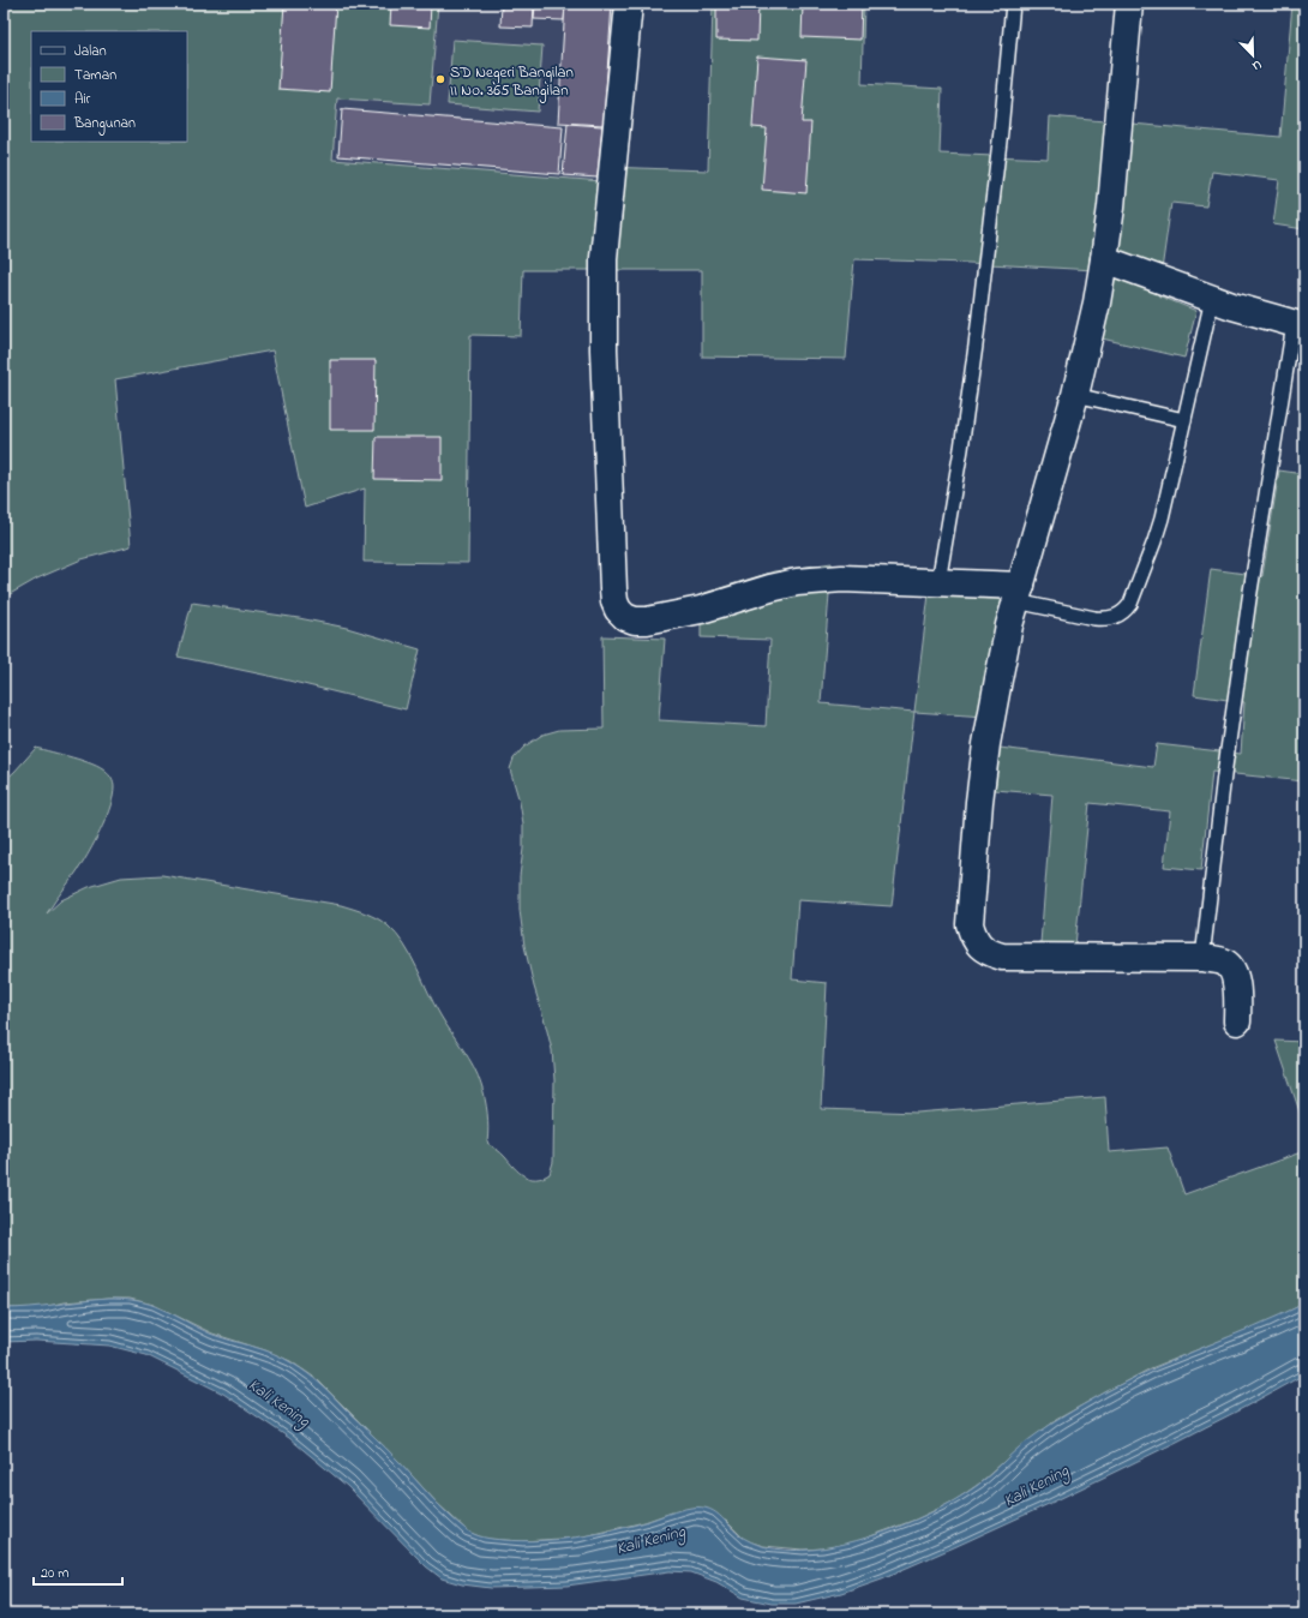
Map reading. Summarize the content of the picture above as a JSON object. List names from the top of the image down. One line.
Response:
{"water":["Kali Kening"],"places":["SD Negeri Bangilan II No. 365 Bangilan"],"legend":["Jalan","Taman","Air","Bangunan"],"scale_bar":"20 m","north":"bottom right"}
